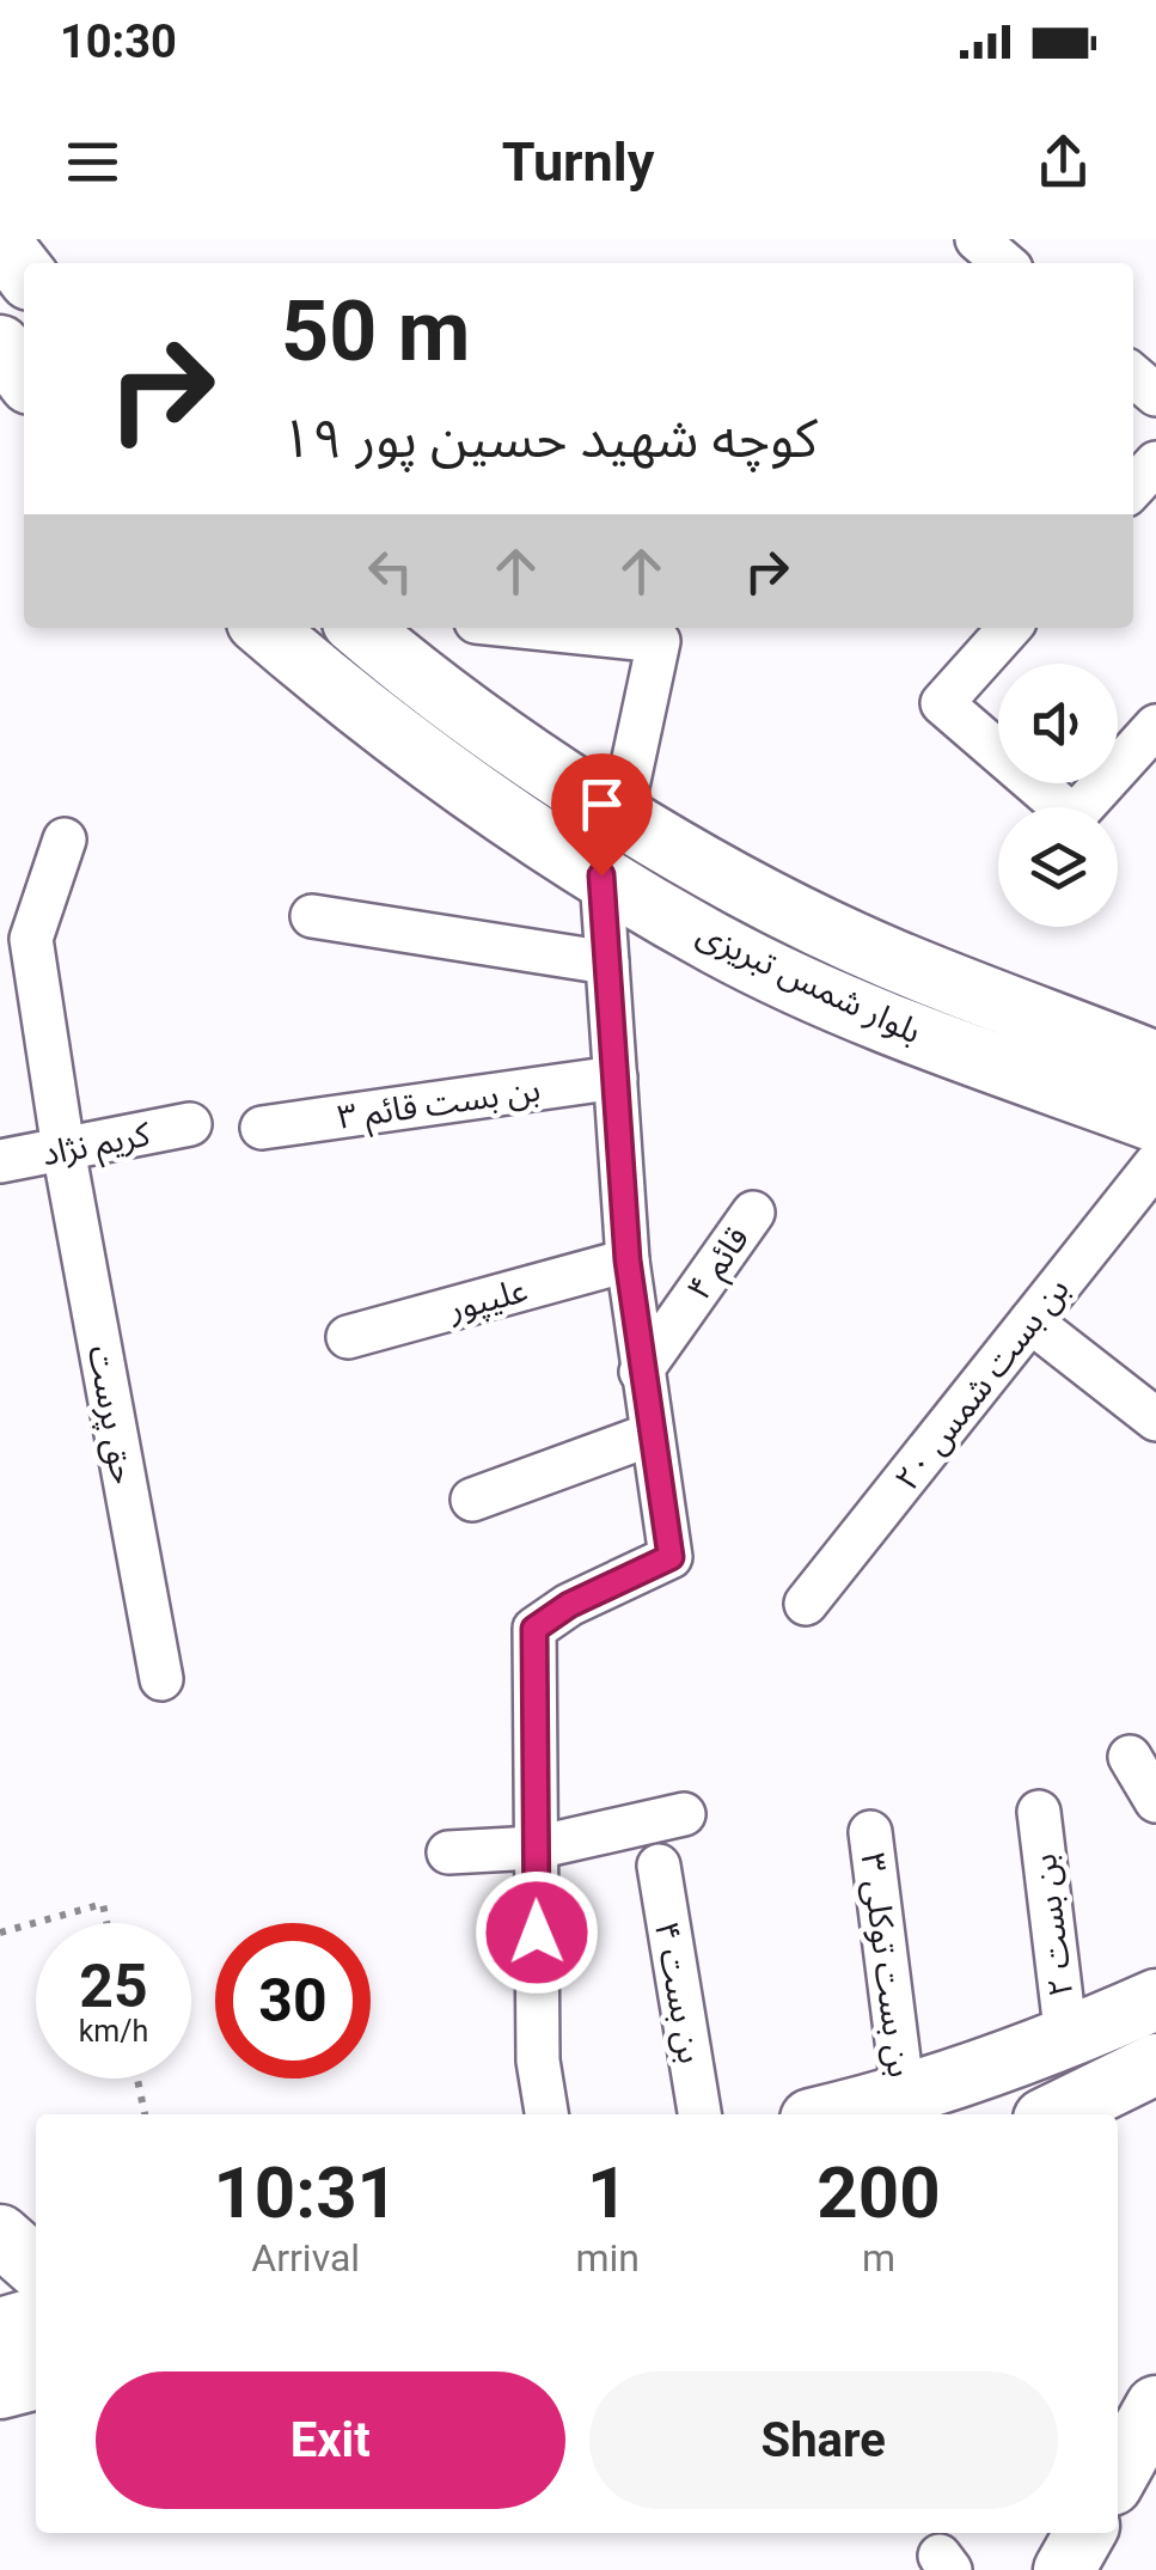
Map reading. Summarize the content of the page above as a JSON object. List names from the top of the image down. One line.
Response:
{"streets":{"main road":["بلوار شمس تبریزی"],"street":["بن بست قائم ۳","کریم نژاد","قائم ۴","علیپور","بن بست شمس ۲۰","حق پرست","بن بست ۲","بن بست توکلی ۳","بن بست ۴"]},"crossings":[["کریم نژاد","حق پرست"]],"page":{"status":"10:30","header":"Turnly","turn":["50 m","کوچه شهید حسین پور ۱۹"],"speed":"25 km/h","limit":"30","eta":["10:31","Arrival","1","min","200","m"],"buttons":["Exit","Share"]}}
